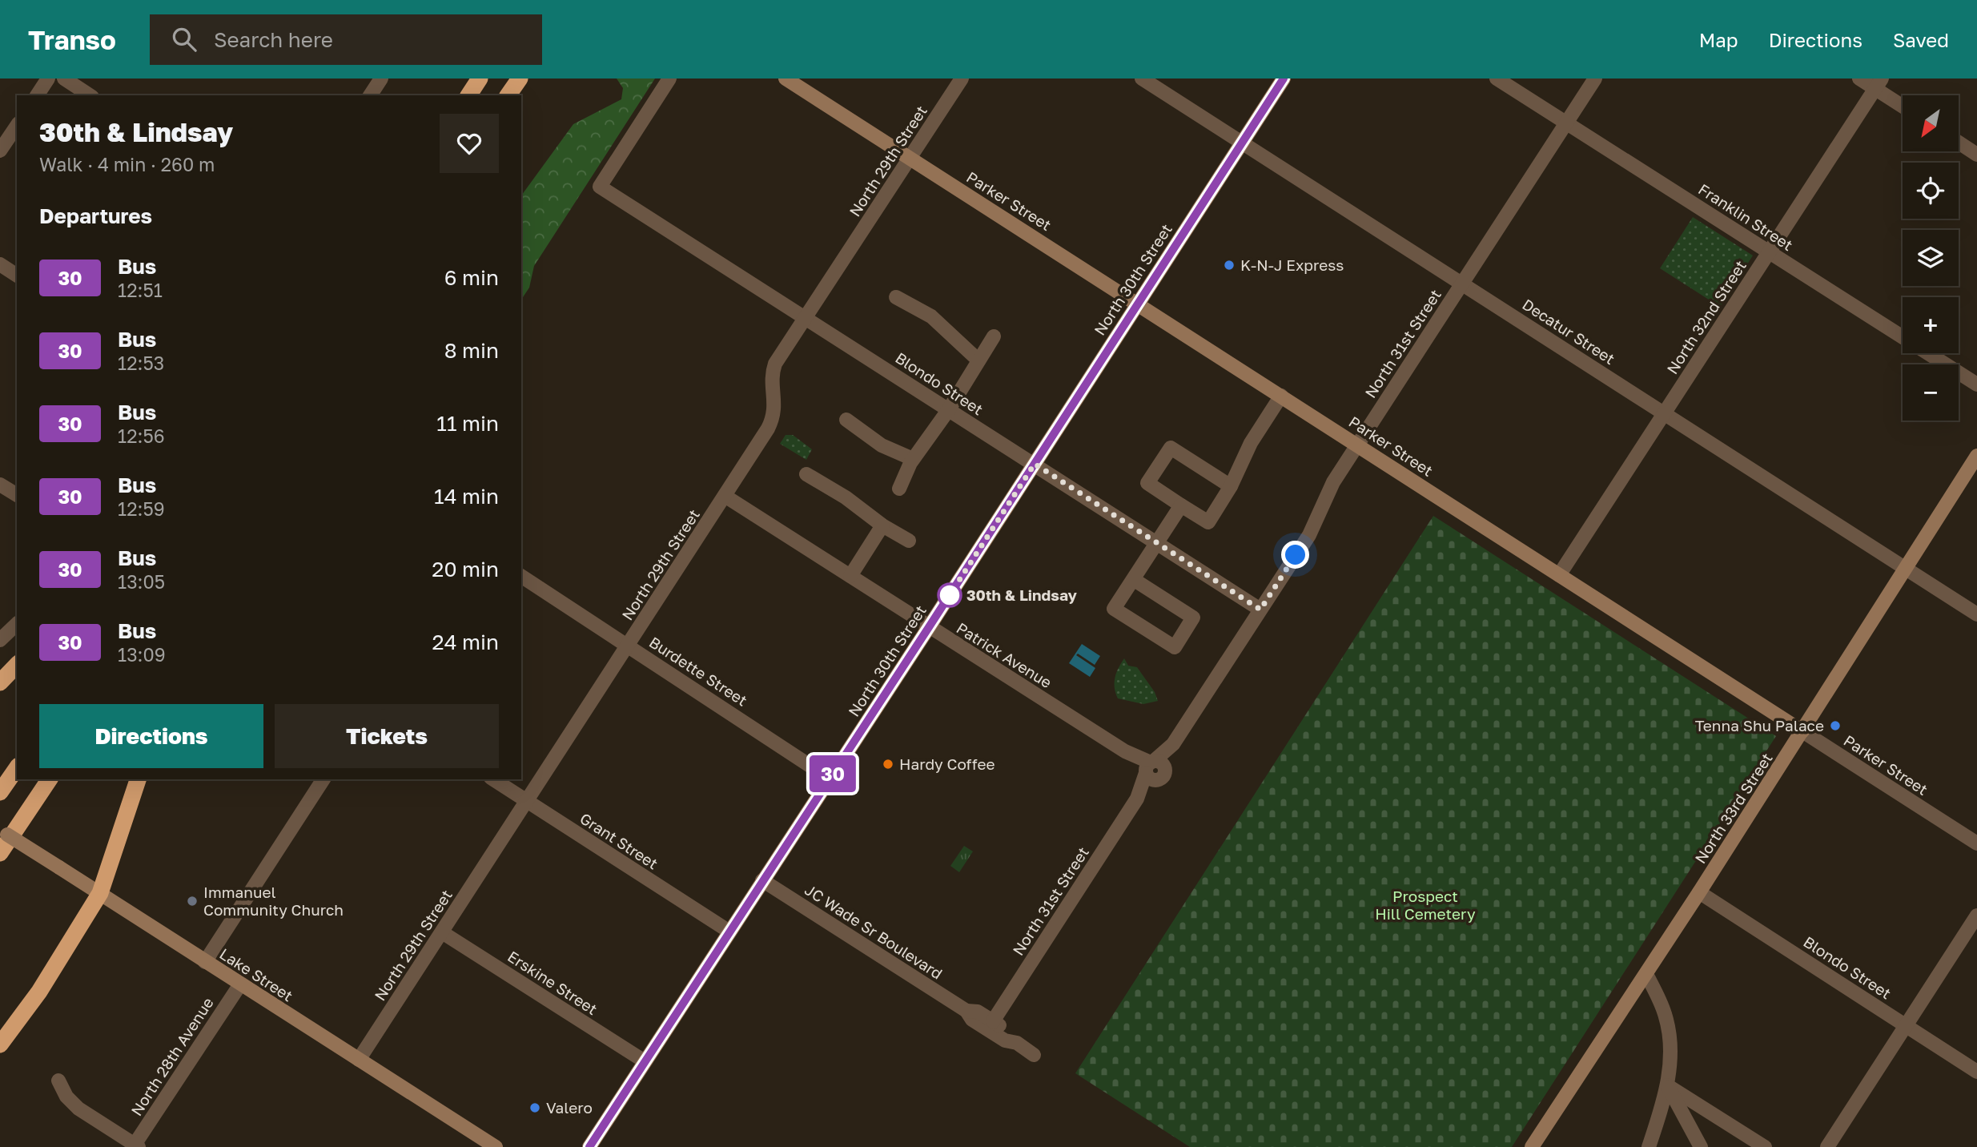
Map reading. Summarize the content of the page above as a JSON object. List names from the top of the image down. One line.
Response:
{"streets":{"street":["North 29th Street","Parker Street","Franklin Street","North 30th Street","North 32nd Street","Decatur Street","North 31st Street","Blondo Street","Patrick Avenue","Burdette Street","North 33rd Street","Grant Street","JC Wade Sr Boulevard","Lake Street","Erskine Street","North 28th Avenue"]},"crossings":[["North 29th Street","Parker Street"],["North 29th Street","Blondo Street"],["North 29th Street","Patrick Avenue"],["North 29th Street","Burdette Street"],["North 29th Street","Grant Street"],["North 29th Street","Lake Street"],["North 29th Street","Erskine Street"],["Parker Street","North 30th Street"],["Parker Street","North 32nd Street"],["Parker Street","North 31st Street"],["Parker Street","North 33rd Street"],["Franklin Street","North 32nd Street"],["Franklin Street","North 31st Street"],["North 30th Street","Decatur Street"],["North 30th Street","Blondo Street"],["North 30th Street","Patrick Avenue"],["North 30th Street","Burdette Street"],["North 30th Street","Grant Street"],["North 30th Street","JC Wade Sr Boulevard"],["North 30th Street","Erskine Street"],["North 32nd Street","Decatur Street"],["Decatur Street","North 31st Street"],["Decatur Street","North 33rd Street"],["North 31st Street","Blondo Street"],["North 31st Street","Patrick Avenue"],["North 31st Street","JC Wade Sr Boulevard"],["Blondo Street","North 33rd Street"],["Lake Street","North 28th Avenue"]],"parks":["Prospect Hill Cemetery"],"places":["K-N-J Express","30th & Lindsay","Tenna Shu Palace","Hardy Coffee","Immanuel Community Church","Valero"],"lines":["bus line 30"],"north":"bottom left","page":{"header":"Transo","search":"Search here","nav":["Map","Directions","Saved"],"on_map":"30","map_buttons":["+","−"],"heading":[["30th & Lindsay","Walk · 4 min · 260 m"],"Departures"],"list":[{"mark":"30","name":"Bus","note":"12:51","value":"6 min"},{"mark":"30","name":"Bus","note":"12:53","value":"8 min"},{"mark":"30","name":"Bus","note":"12:56","value":"11 min"},{"mark":"30","name":"Bus","note":"12:59","value":"14 min"},{"mark":"30","name":"Bus","note":"13:05","value":"20 min"},{"mark":"30","name":"Bus","note":"13:09","value":"24 min"}],"buttons":["Directions","Tickets"]}}
